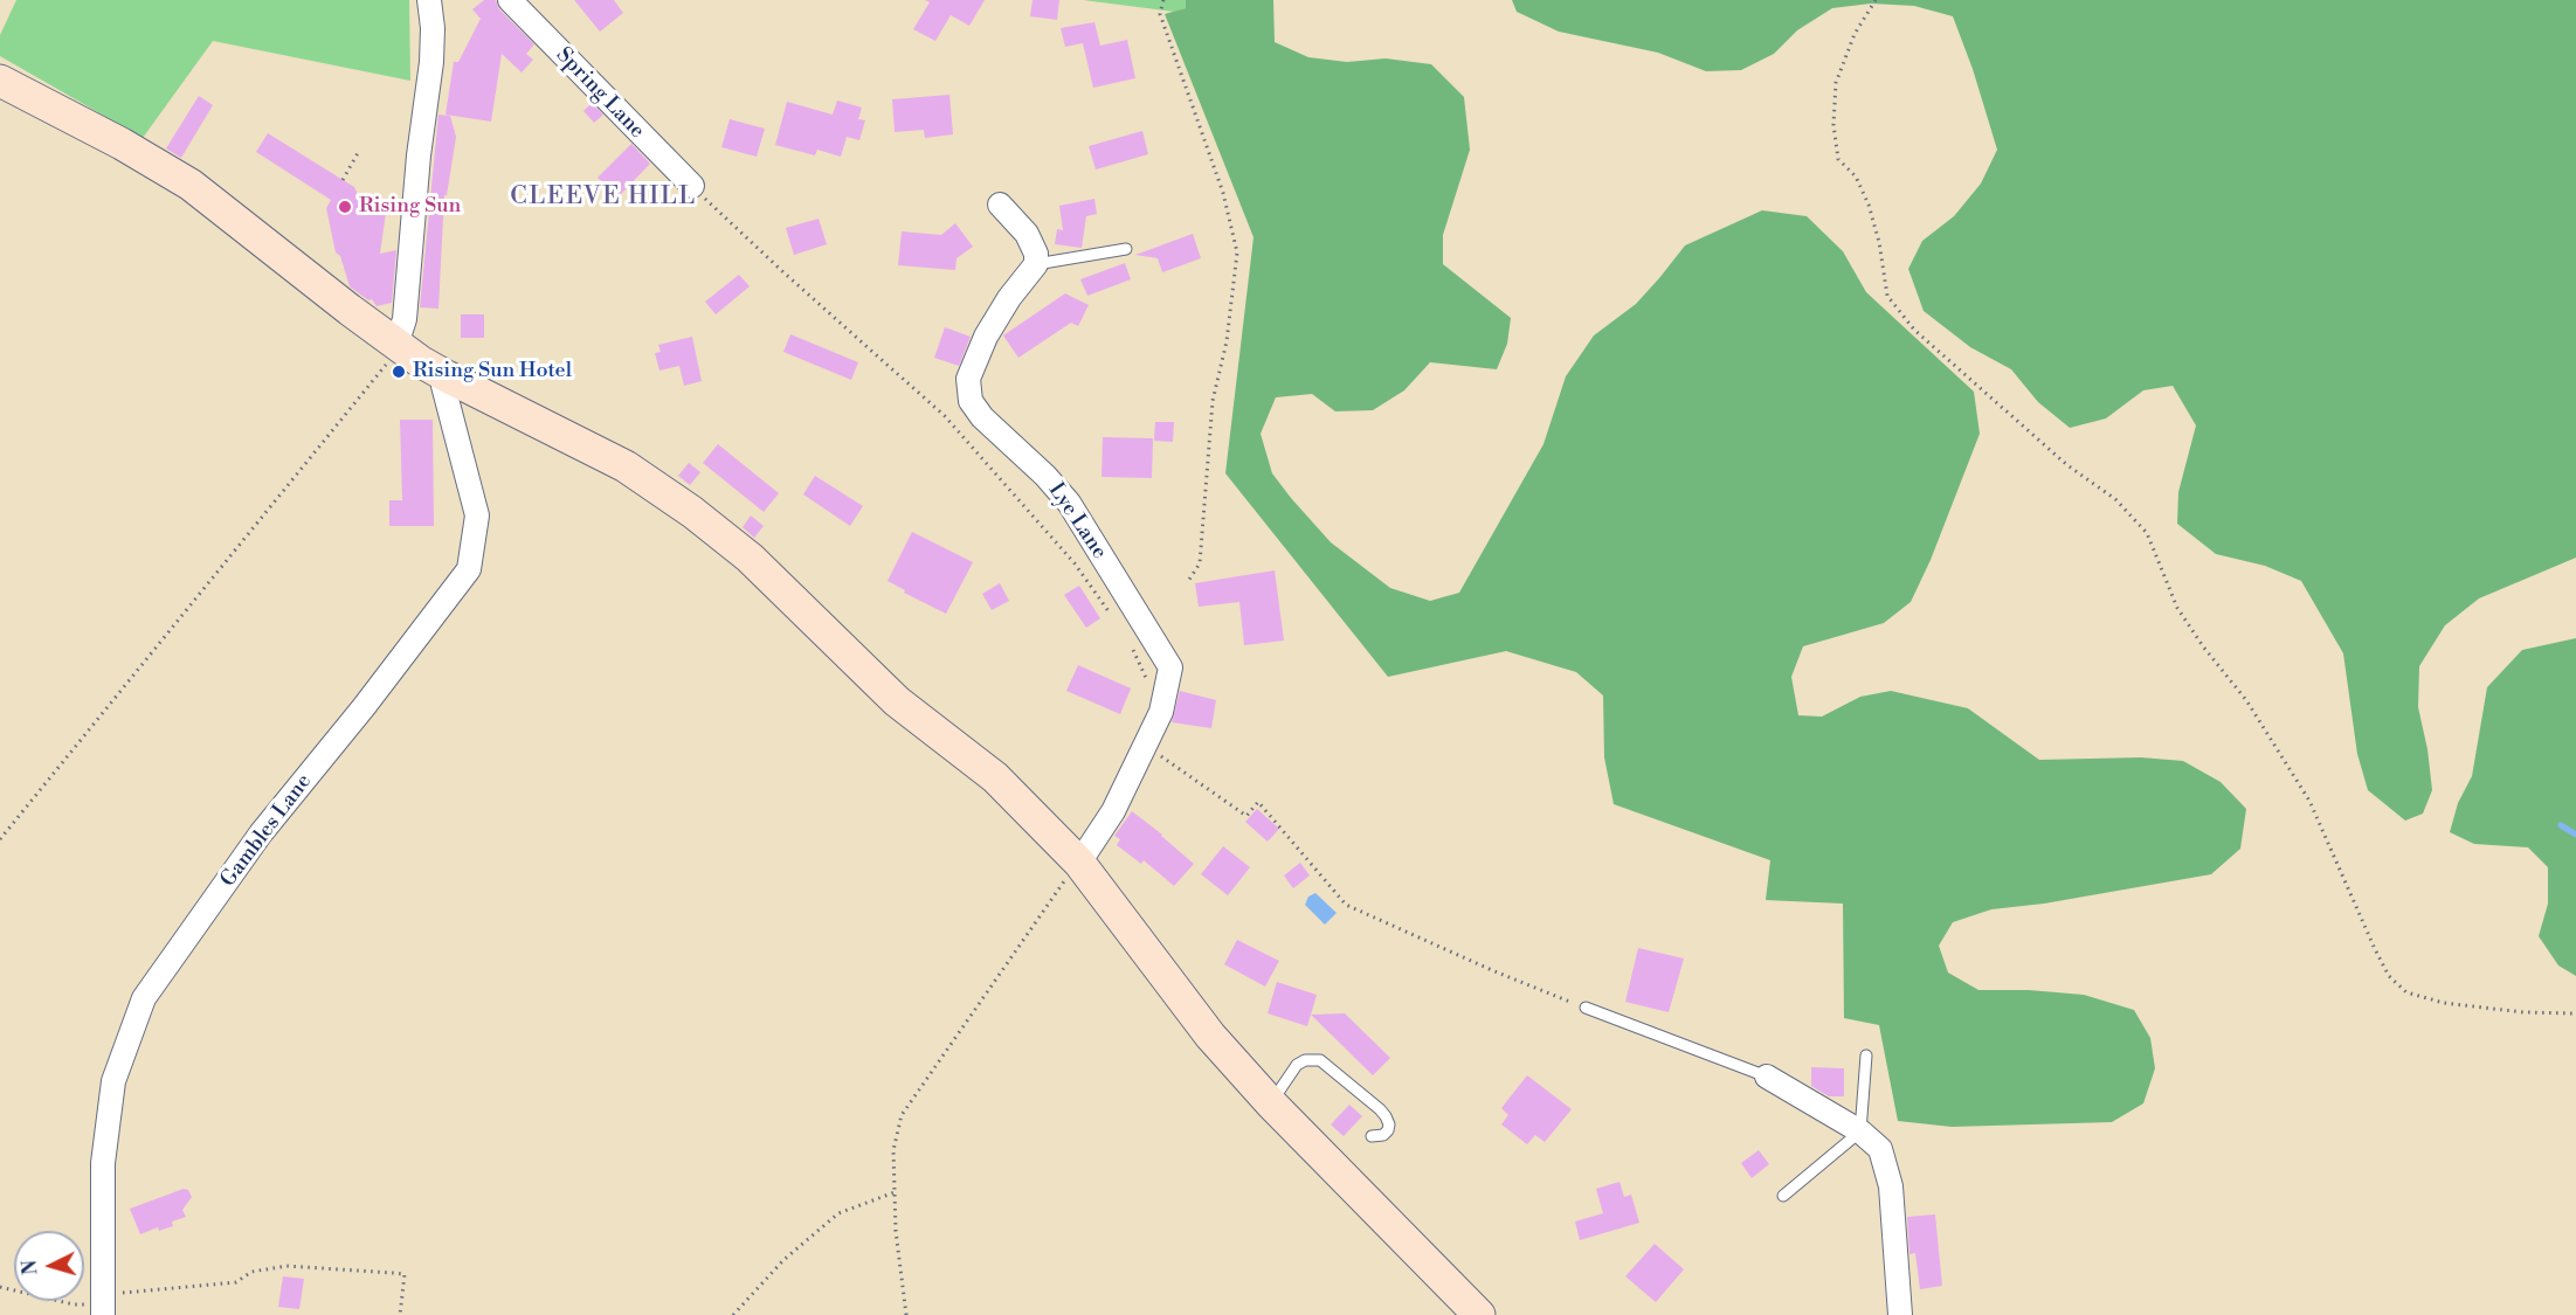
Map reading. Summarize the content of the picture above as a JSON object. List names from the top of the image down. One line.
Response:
{"streets":{"street":["Spring Lane","Lye Lane","Gambles Lane"]},"districts":["CLEEVE HILL"],"places":["Rising Sun","Rising Sun Hotel"],"north":"left"}
